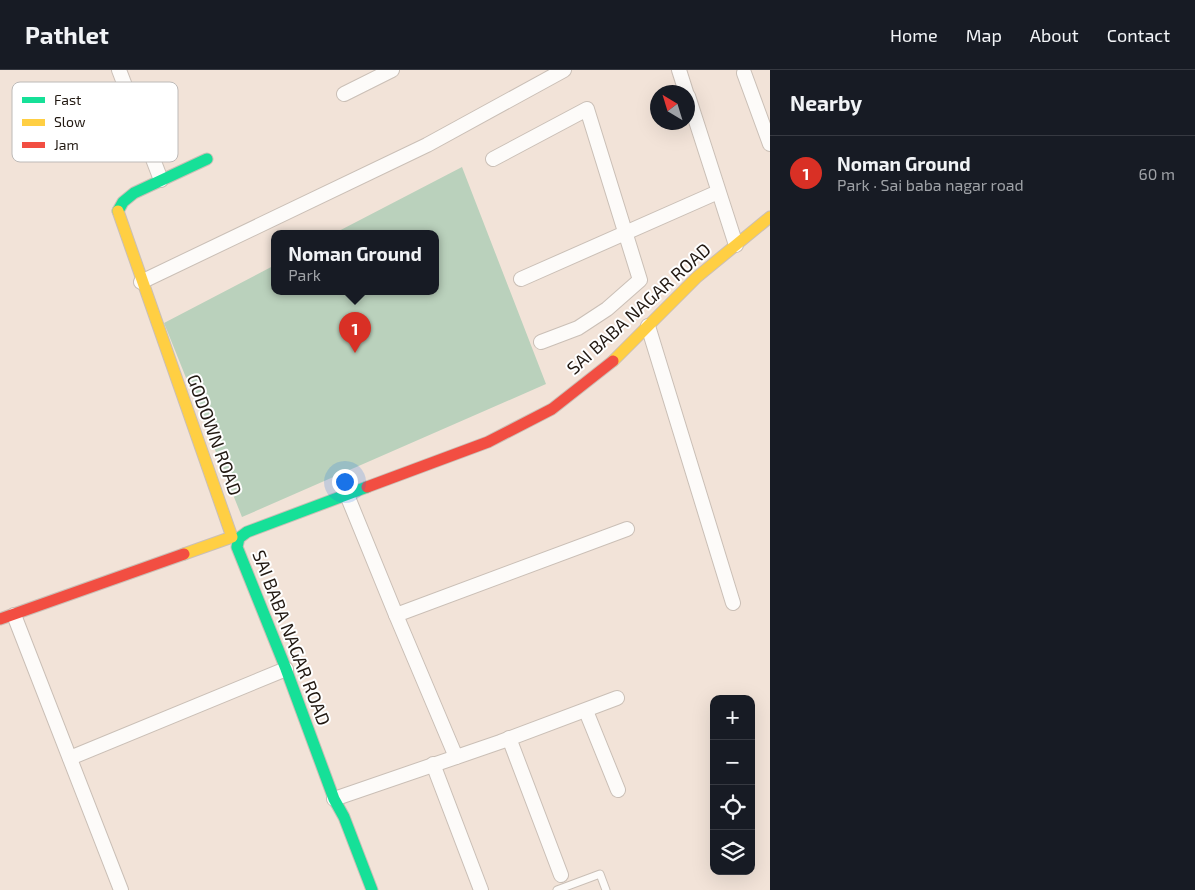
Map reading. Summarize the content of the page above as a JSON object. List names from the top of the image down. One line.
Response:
{"streets":{"main road":["SAI BABA NAGAR ROAD","GODOWN ROAD"]},"crossings":[["SAI BABA NAGAR ROAD","GODOWN ROAD"]],"legend":["Fast","Slow","Jam"],"north":"top left","page":{"header":"Pathlet","nav":["Home","Map","About","Contact"],"heading":"Nearby","list":[{"mark":"1","name":"Noman Ground","note":"Park · Sai baba nagar road","value":"60 m"}],"popup":["Noman Ground","Park"],"pins":"1","map_buttons":["+","−"]}}
